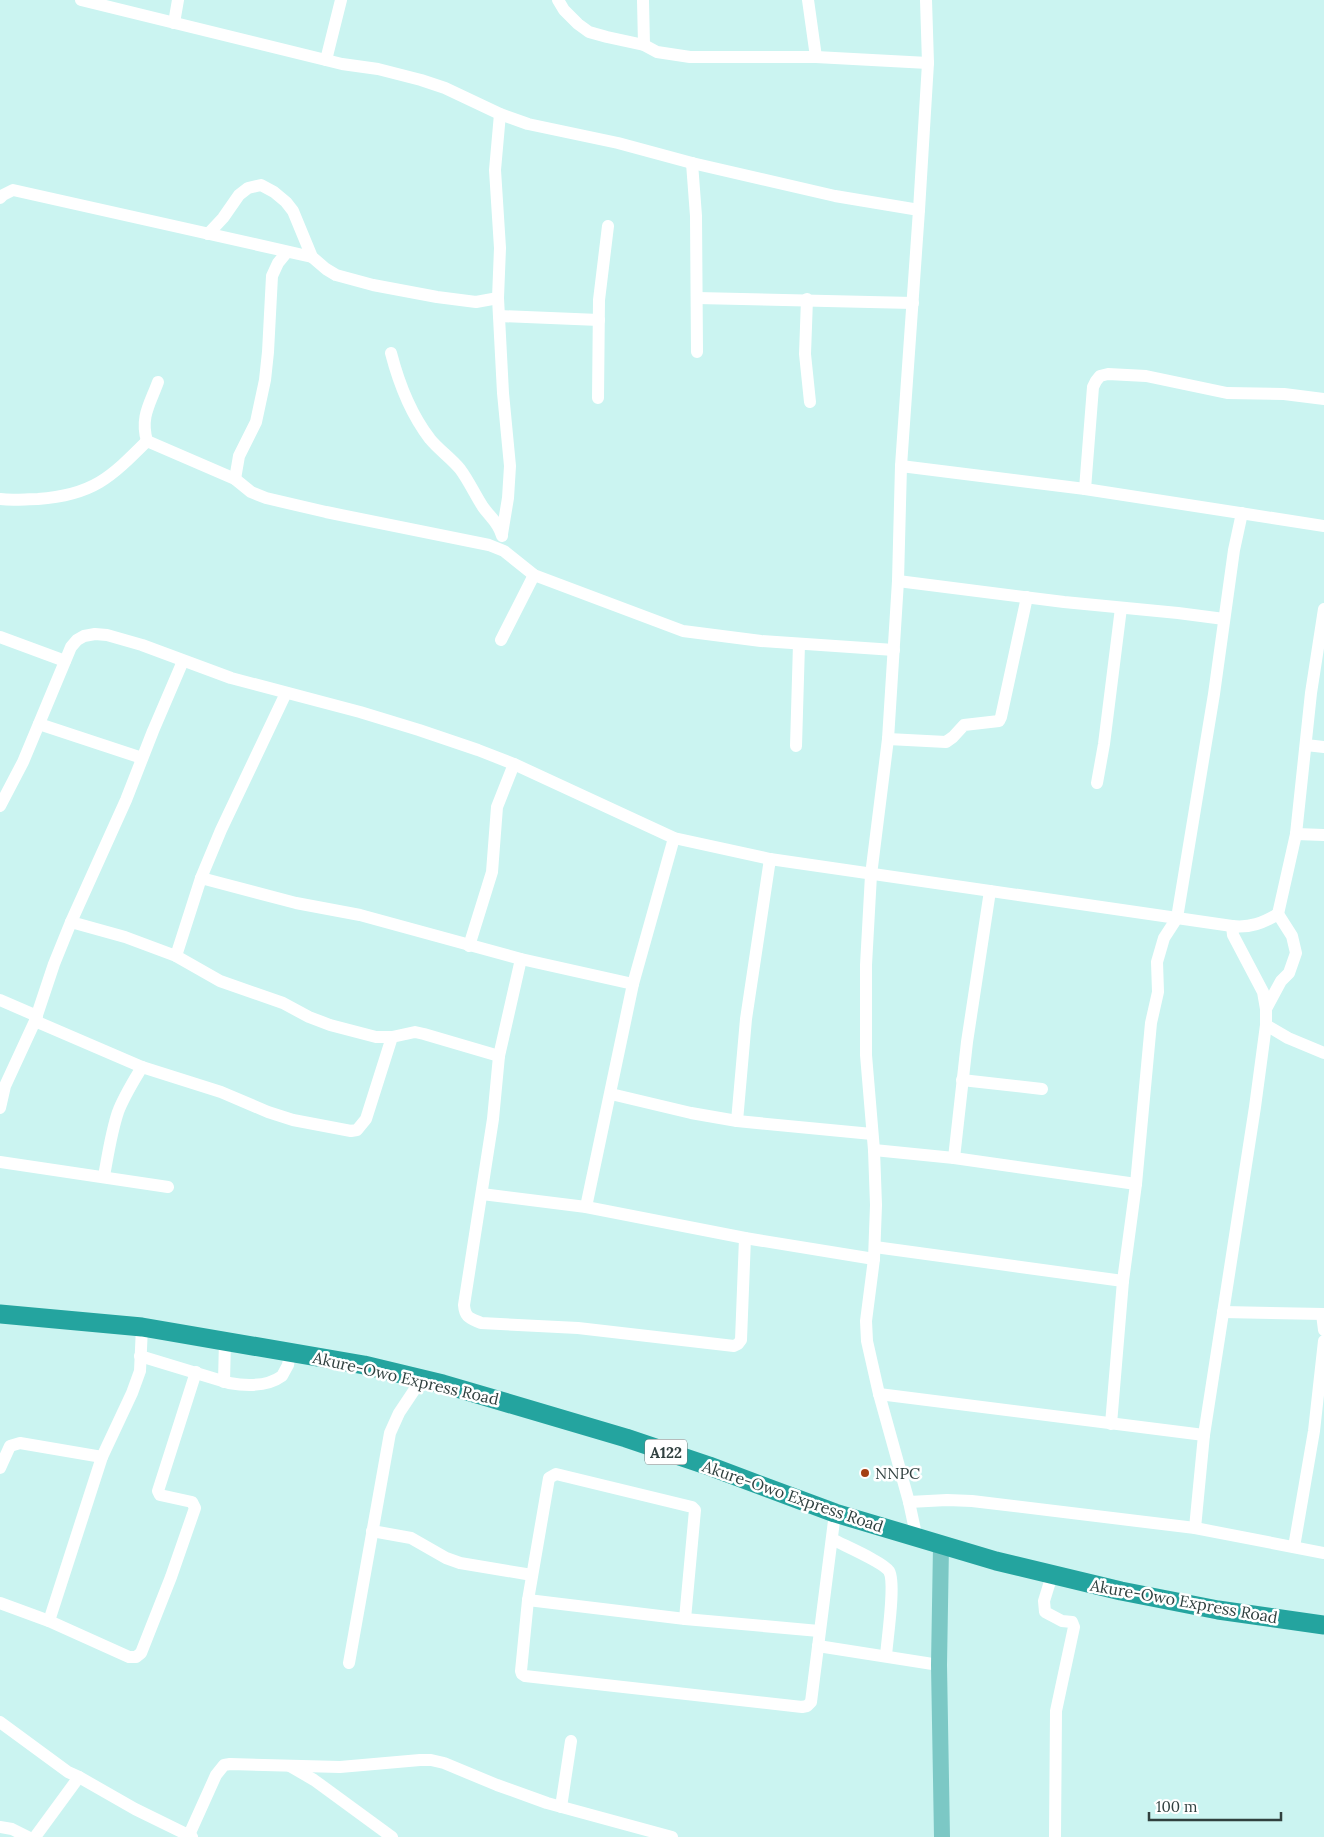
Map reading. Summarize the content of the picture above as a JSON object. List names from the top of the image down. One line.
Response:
{"streets":{"highway":["Akure-Owo Express Road","A122"]},"places":["NNPC"],"scale_bar":"100 m"}
